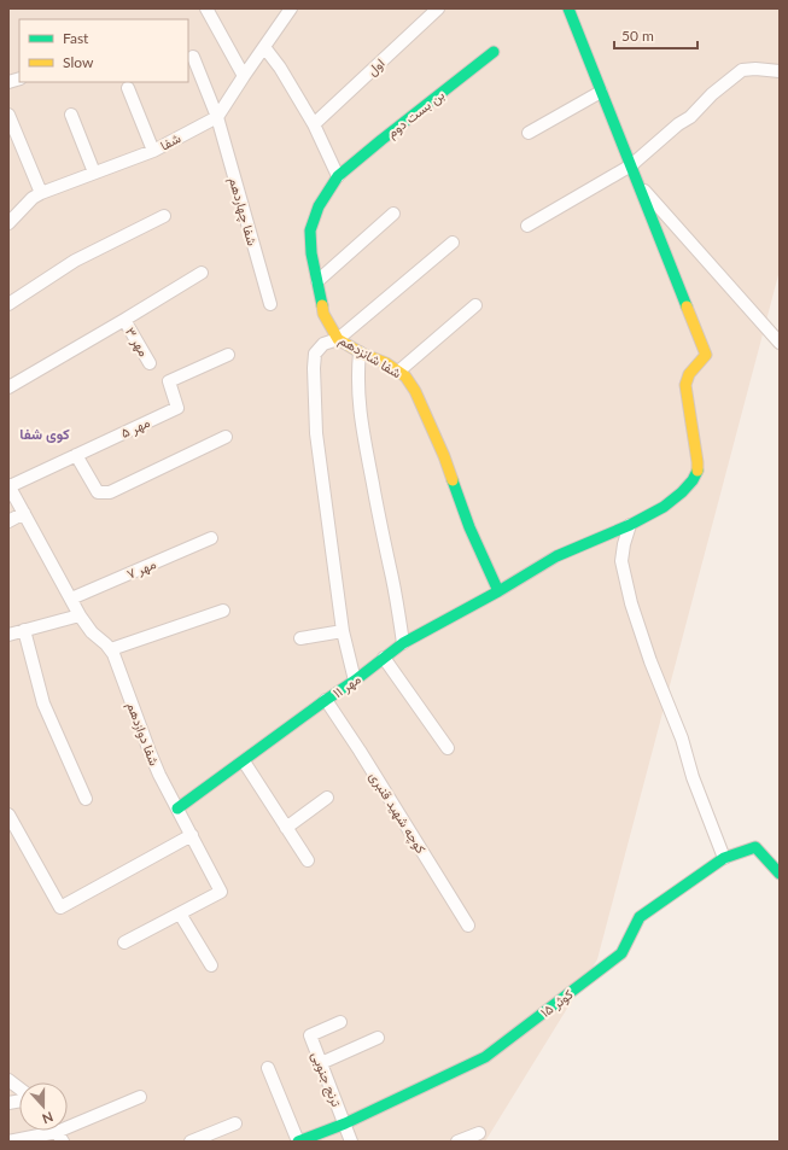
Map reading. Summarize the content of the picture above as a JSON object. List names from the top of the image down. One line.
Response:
{"streets":{"street":["اول","بن بست دوم","شفا","شفا چهاردهم","مهر ۳","شفا شانزدهم","مهر ۵","مهر ۷","مهر ۱۱","شفا دوازدهم","کوچه شهید قنبری","کوثر ۱۵","ترنج جنوبی"]},"crossings":[["بن بست دوم","شفا شانزدهم"],["شفا","شفا چهاردهم"],["شفا شانزدهم","مهر ۱۱"],["مهر ۵","شفا دوازدهم"],["مهر ۷","شفا دوازدهم"],["مهر ۱۱","شفا دوازدهم"],["مهر ۱۱","کوچه شهید قنبری"],["کوثر ۱۵","ترنج جنوبی"]],"districts":["کوی شفا"],"legend":["Fast","Slow"],"scale_bar":"50 m","north":"bottom"}
